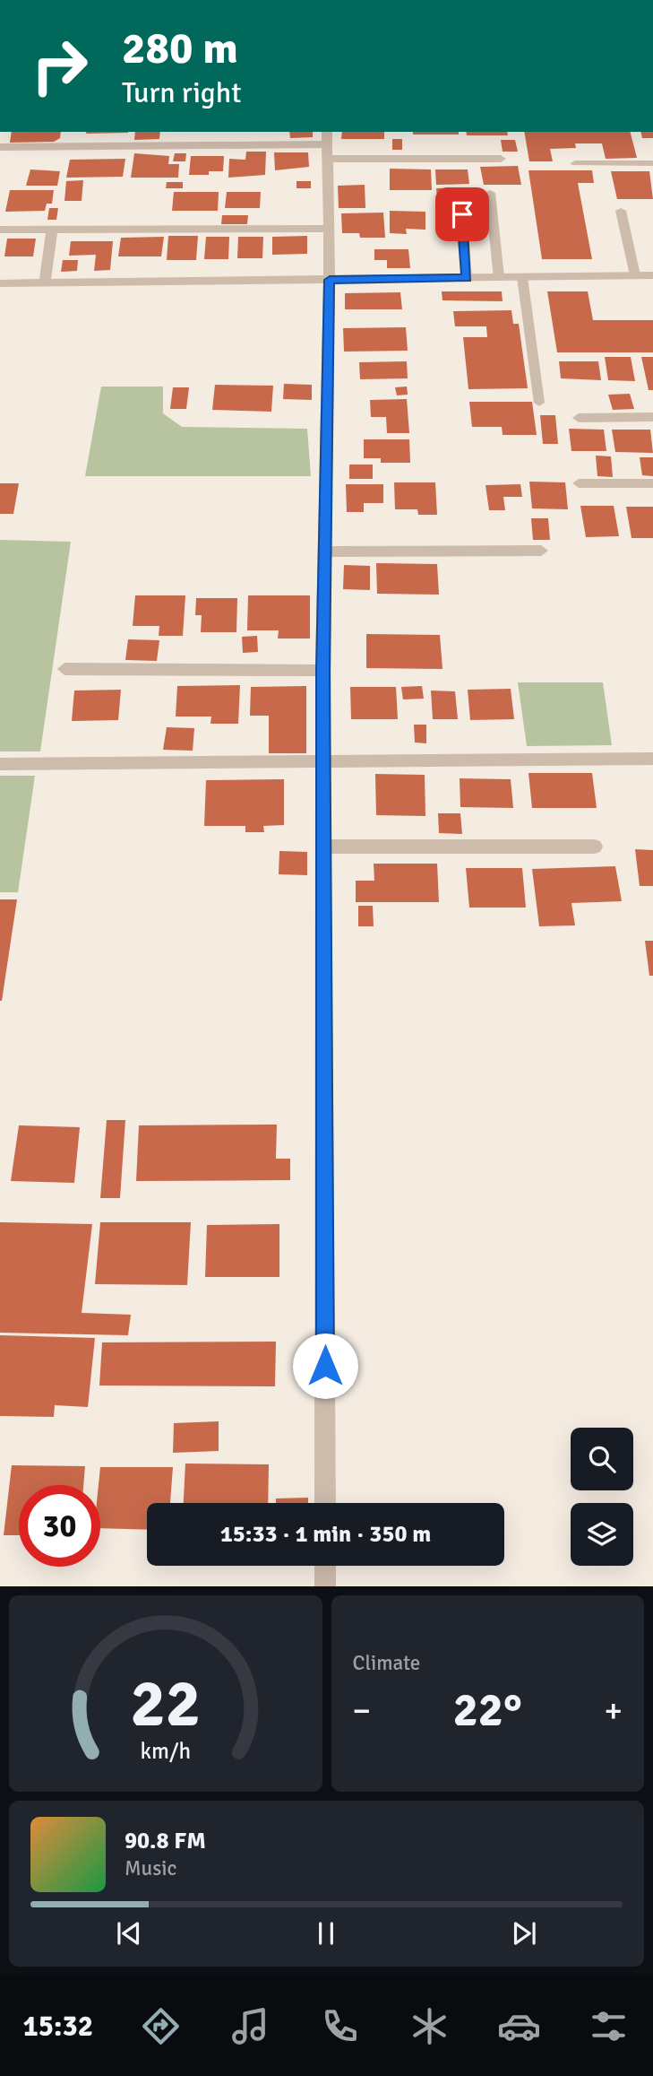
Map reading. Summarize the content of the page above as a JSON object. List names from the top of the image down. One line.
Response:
{"page":{"turn":["280 m","Turn right"],"limit":"30","trip":"15:33 · 1 min · 350 m","tile":"Climate","heat":["−","22°","+"],"song":["90.8 FM","Music"],"tabs":"15:32","gauge":["22","km/h"]}}
